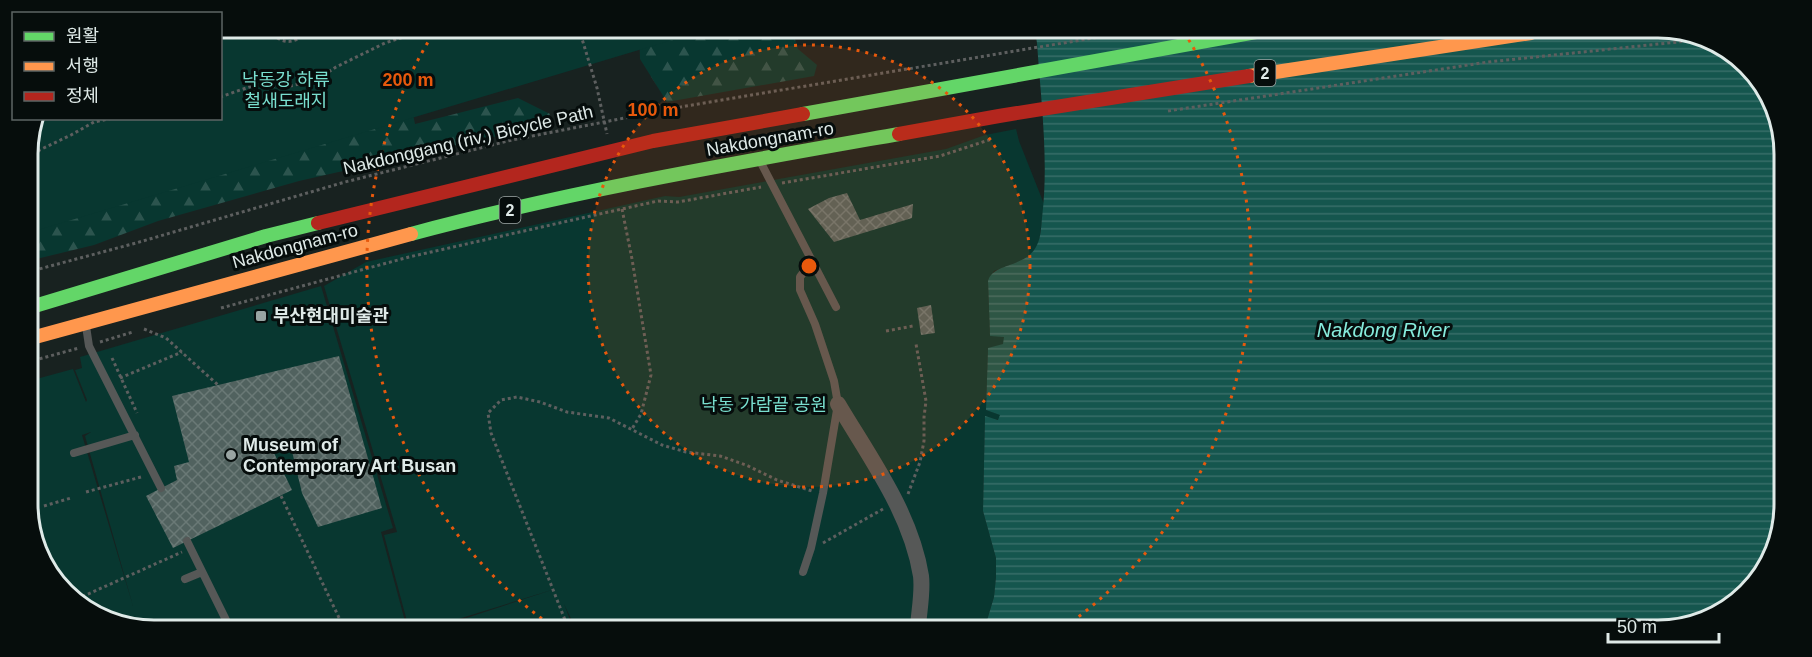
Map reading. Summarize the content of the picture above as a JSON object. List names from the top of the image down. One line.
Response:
{"streets":{"main road":["2","Nakdongnam-ro"],"path":["Nakdonggang (riv.) Bicycle Path"]},"water":["Nakdong River"],"parks":["낙동강 하류 철새도래지","낙동 가람끝 공원"],"places":{"transit":["부산현대미술관"],"other":["Museum of Contemporary Art Busan"]},"legend":["원활","서행","정체"],"scale_bar":"50 m","rings":["200 m","100 m"]}
